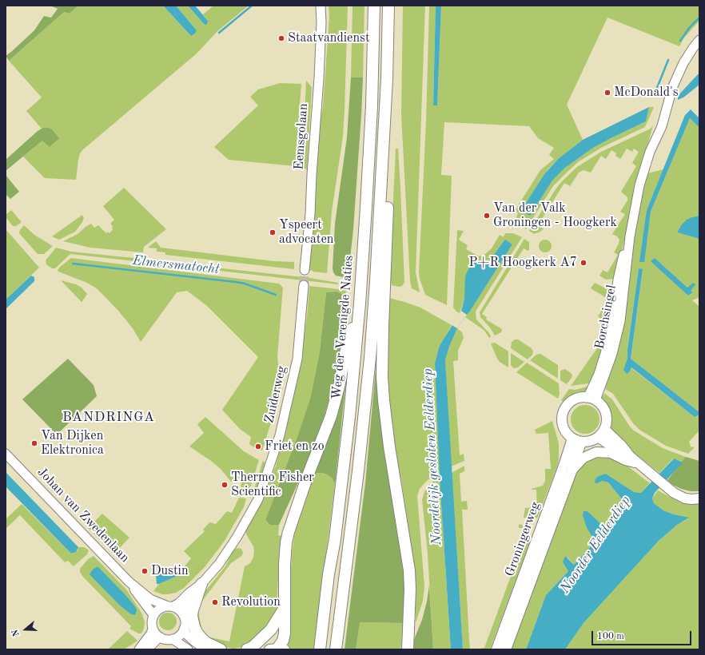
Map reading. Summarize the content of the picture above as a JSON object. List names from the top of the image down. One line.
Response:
{"streets":{"highway":["Weg der Verenigde Naties"],"main road":["Eemsgolaan","Borchsingel","Zuiderweg","Johan van Zwedenlaan","Groningerweg"]},"crossings":[["Borchsingel","Groningerweg"],["Zuiderweg","Johan van Zwedenlaan"]],"districts":["BANDRINGA"],"water":["Elmersmatocht","Noordelijk gesloten Eelderdiep","Noorder Eelderdiep"],"places":["Staatvandienst","McDonald's","Van der Valk Groningen - Hoogkerk","Yspeert advocaten","P+R Hoogkerk A7","Van Dijken Elektronica","Friet en zo","Thermo Fisher Scientific","Dustin","Revolution"],"scale_bar":"100 m","north":"left"}
